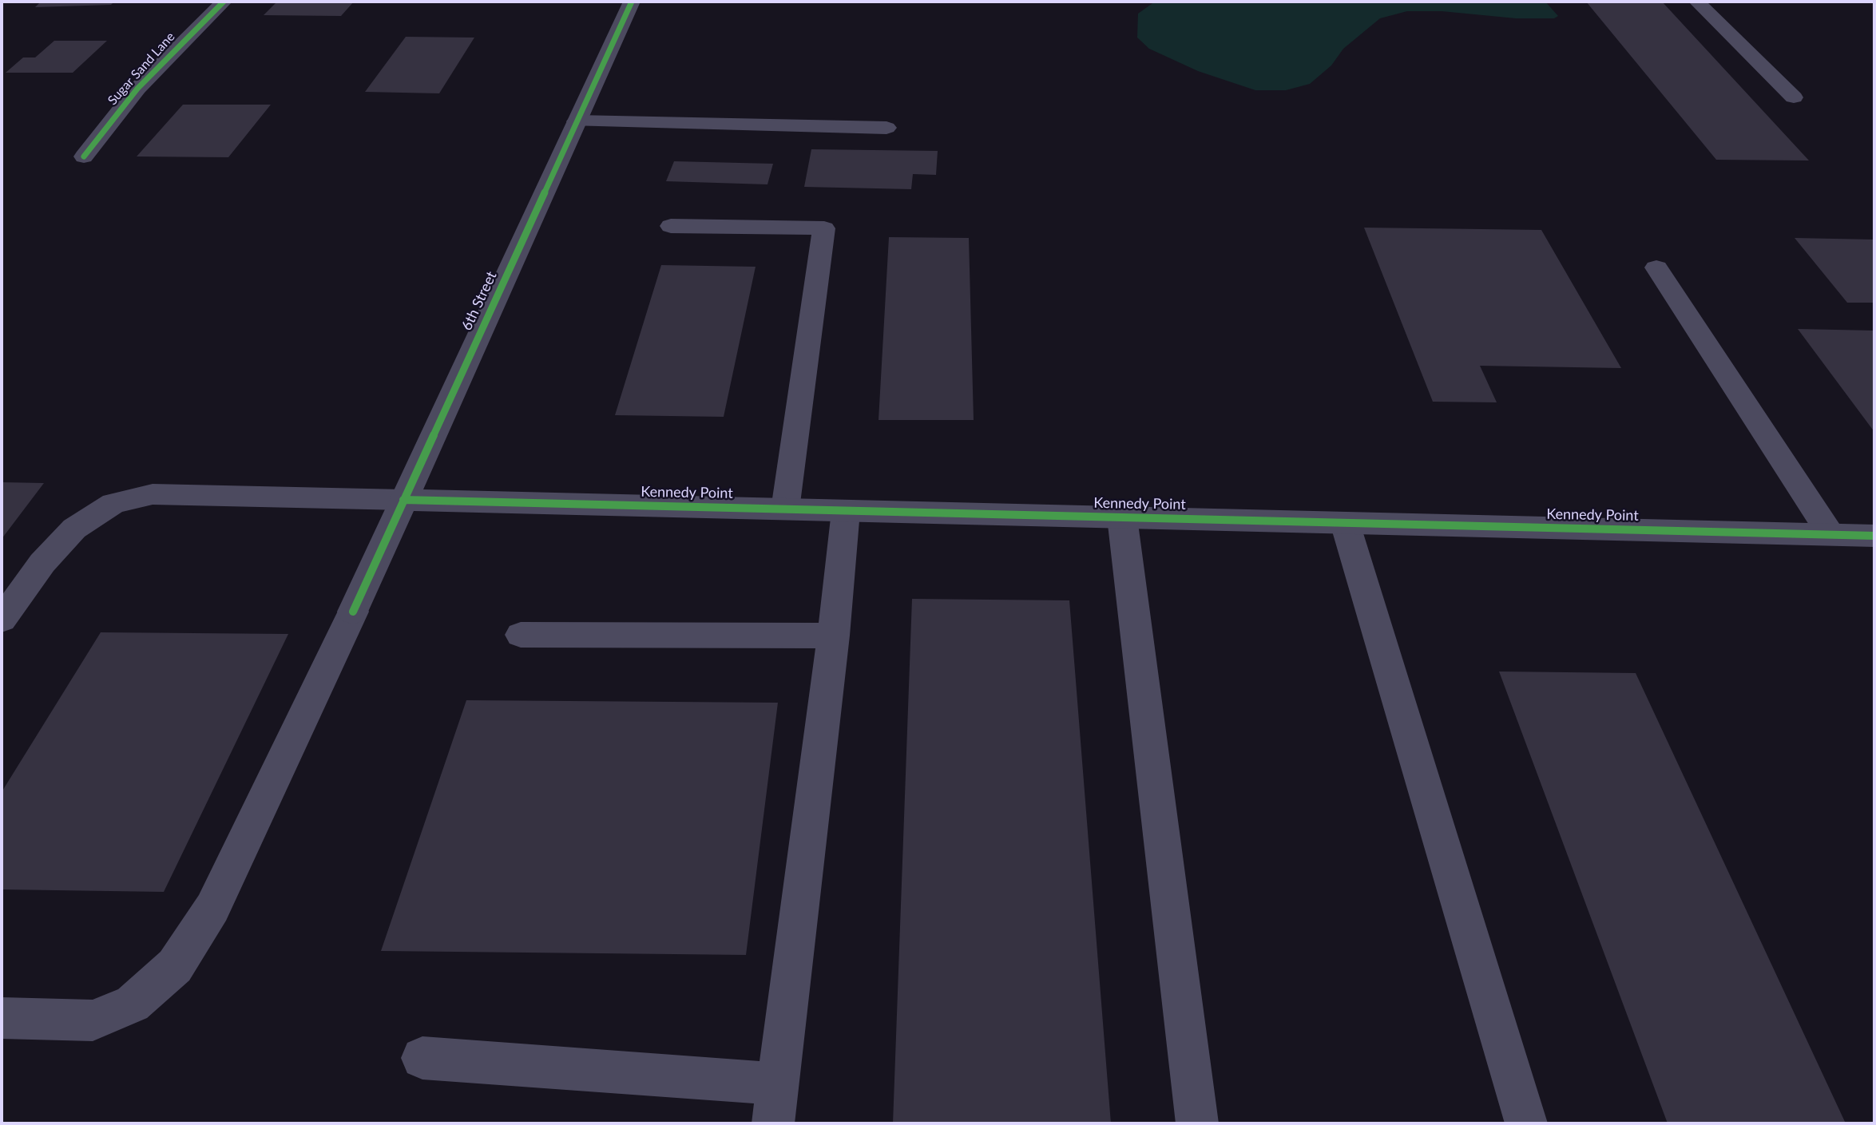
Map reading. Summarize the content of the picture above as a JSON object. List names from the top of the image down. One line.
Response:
{"streets":{"street":["Sugar Sand Lane","6th Street","Kennedy Point"]},"crossings":[["6th Street","Kennedy Point"]]}
